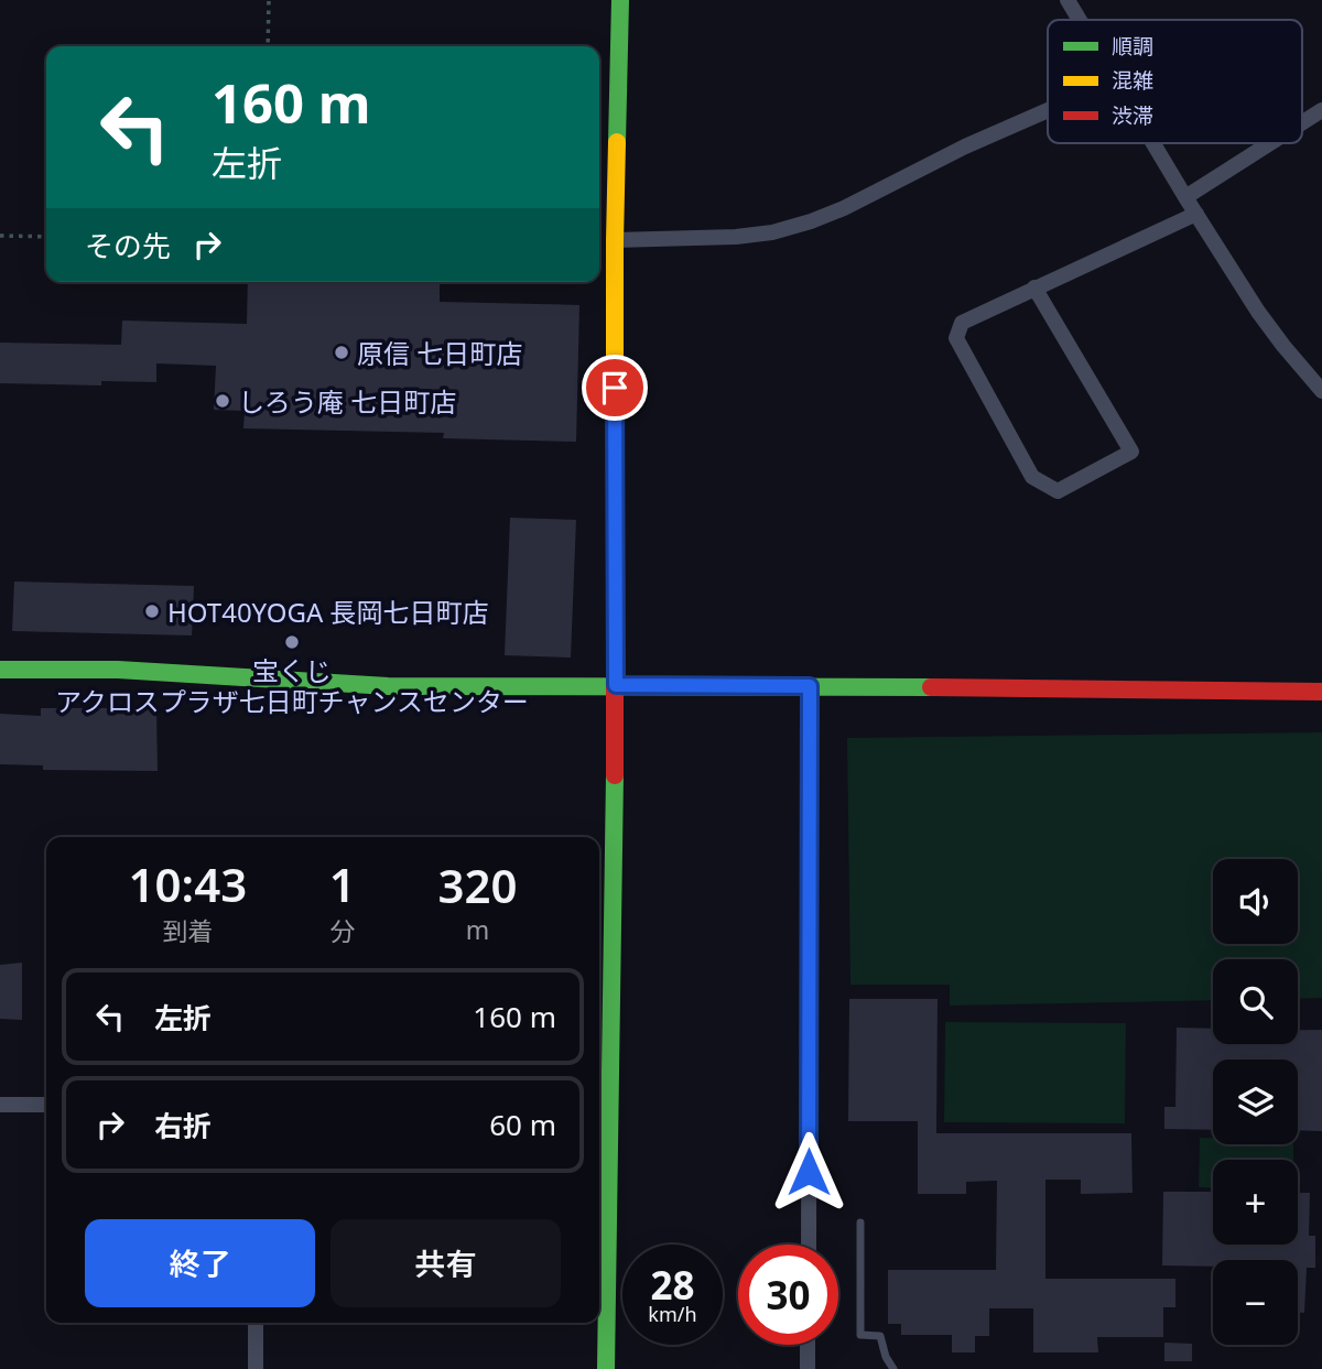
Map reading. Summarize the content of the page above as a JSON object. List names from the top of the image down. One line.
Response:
{"places":["原信 七日町店","しろう庵 七日町店","HOT40YOGA 長岡七日町店","宝くじ アクロスプラザ七日町チャンスセンター"],"legend":["順調","混雑","渋滞"],"page":{"turn":["160 m","左折"],"then":"その先","eta":["10:43","到着","1","分","320","m"],"map_buttons":["+","−"],"list":[{"name":"左折","value":"160 m"},{"name":"右折","value":"60 m"}],"buttons":["終了","共有"],"speed":"28 km/h","limit":"30"}}
